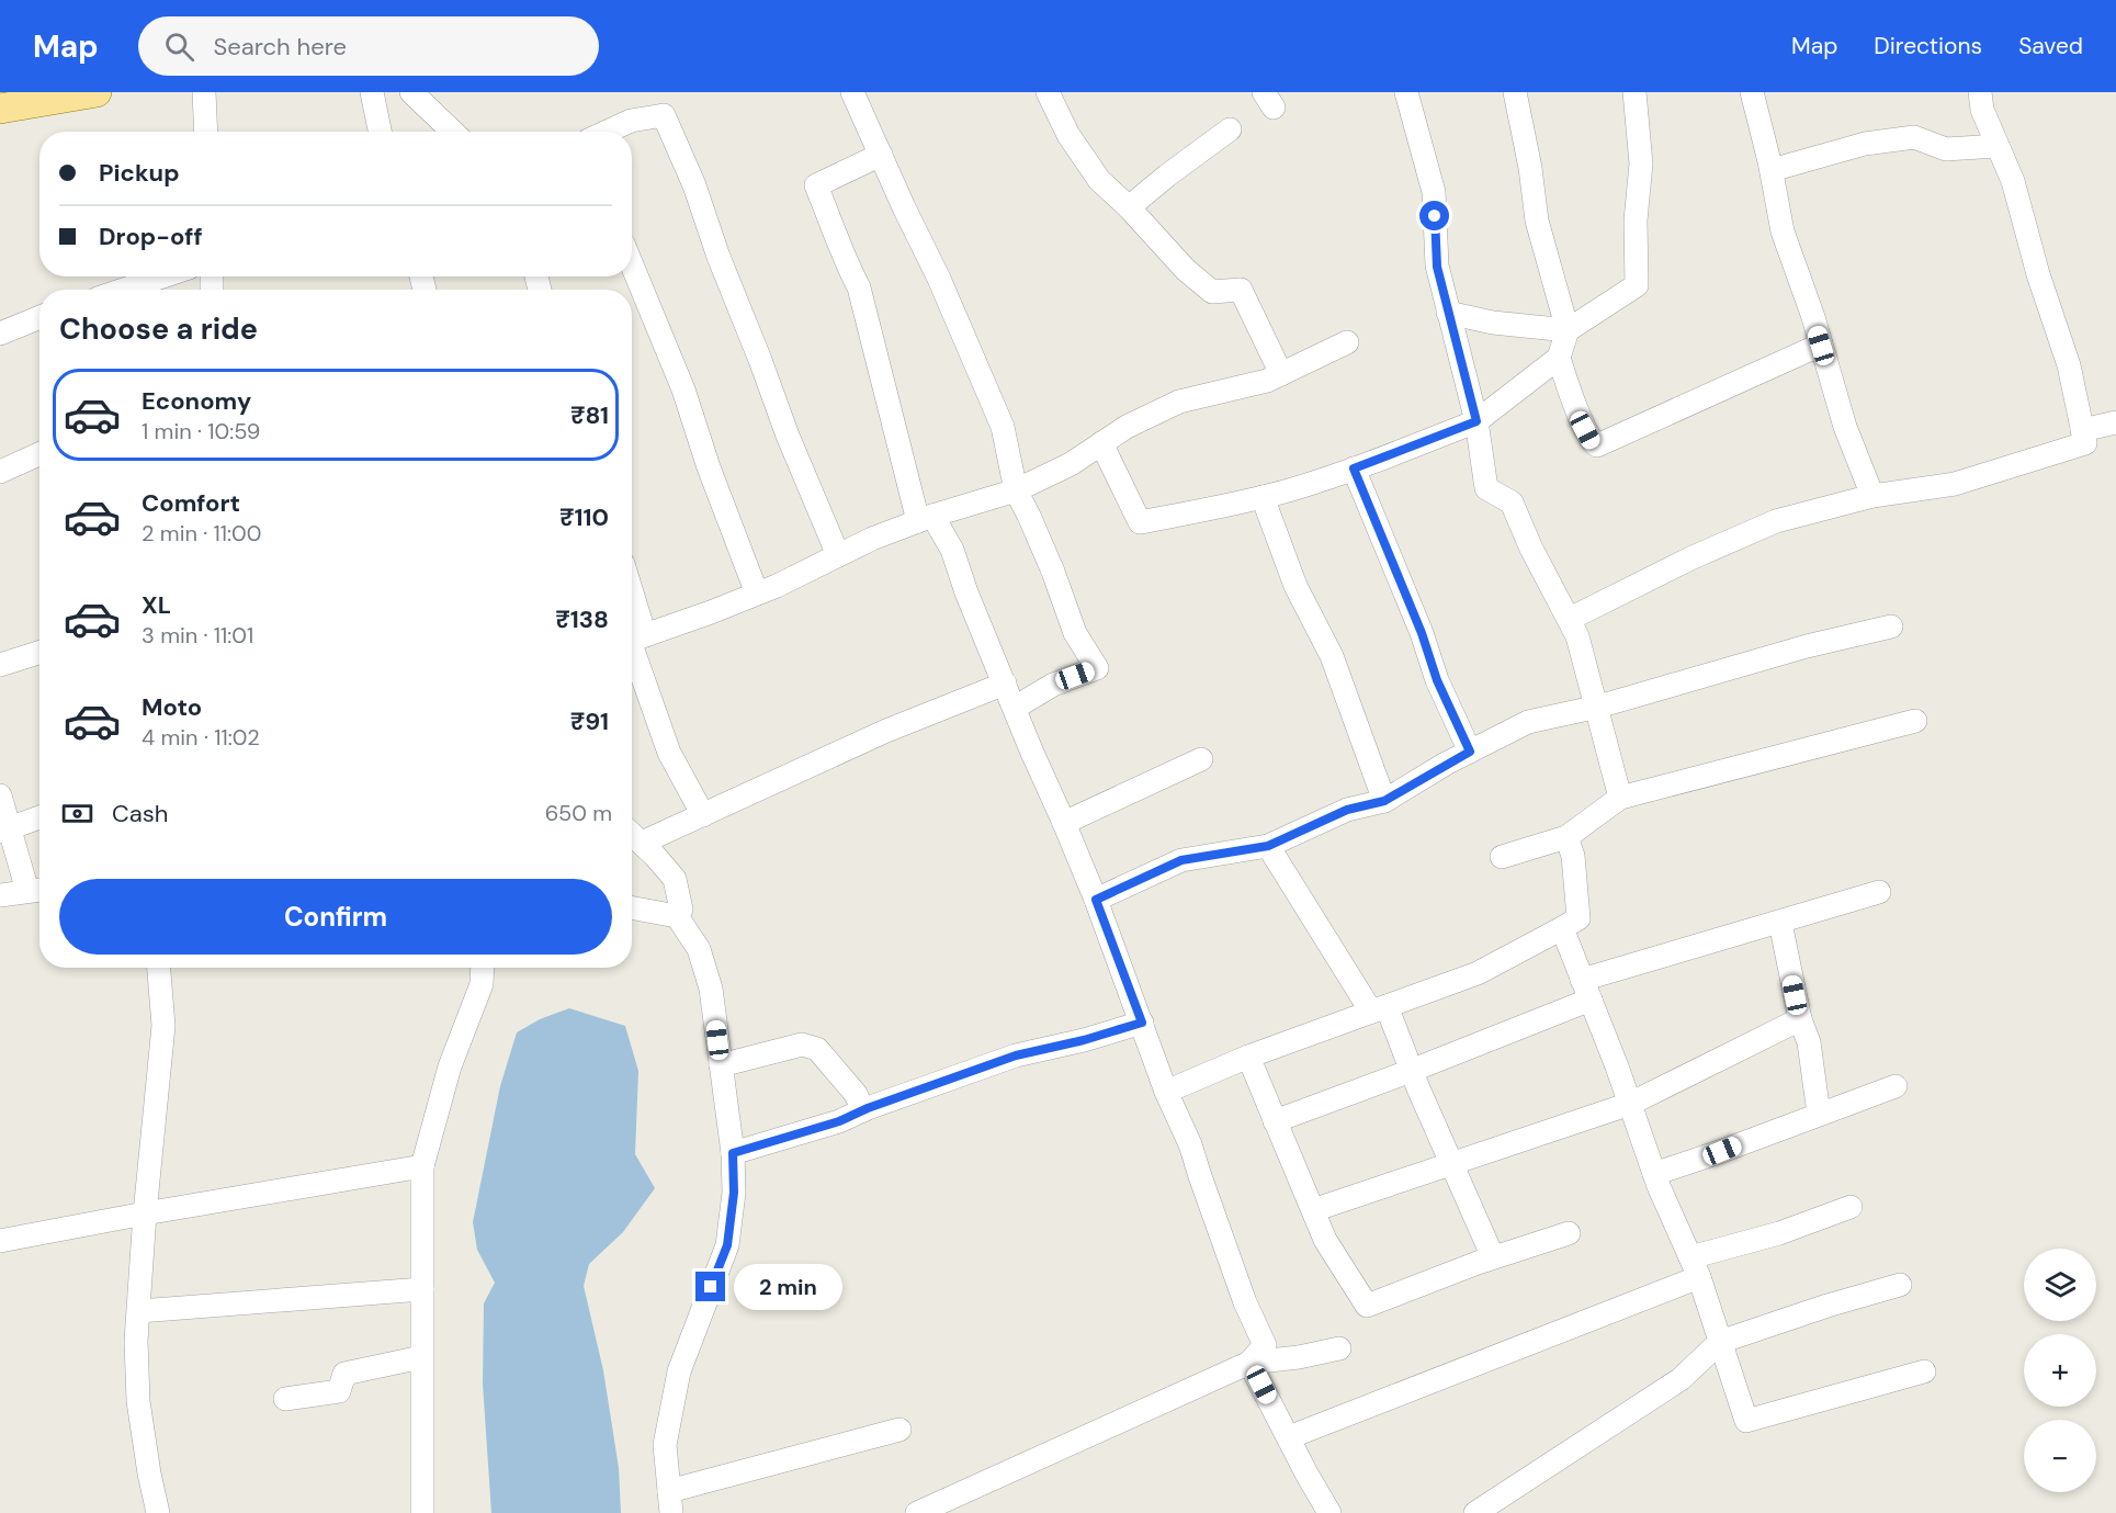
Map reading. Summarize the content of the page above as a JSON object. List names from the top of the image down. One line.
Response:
{"page":{"header":"Map","search":"Search here","nav":["Map","Directions","Saved"],"banner":["Pickup","Drop-off"],"heading":"Choose a ride","list":[{"name":"Economy","note":"1 min · 10:59","value":"₹81"},{"name":"Comfort","note":"2 min · 11:00","value":"₹110"},{"name":"XL","note":"3 min · 11:01","value":"₹138"},{"name":"Moto","note":"4 min · 11:02","value":"₹91"}],"pay":["Cash","650 m"],"buttons":"Confirm","map_buttons":["+","−"],"bubble":"2 min"}}
